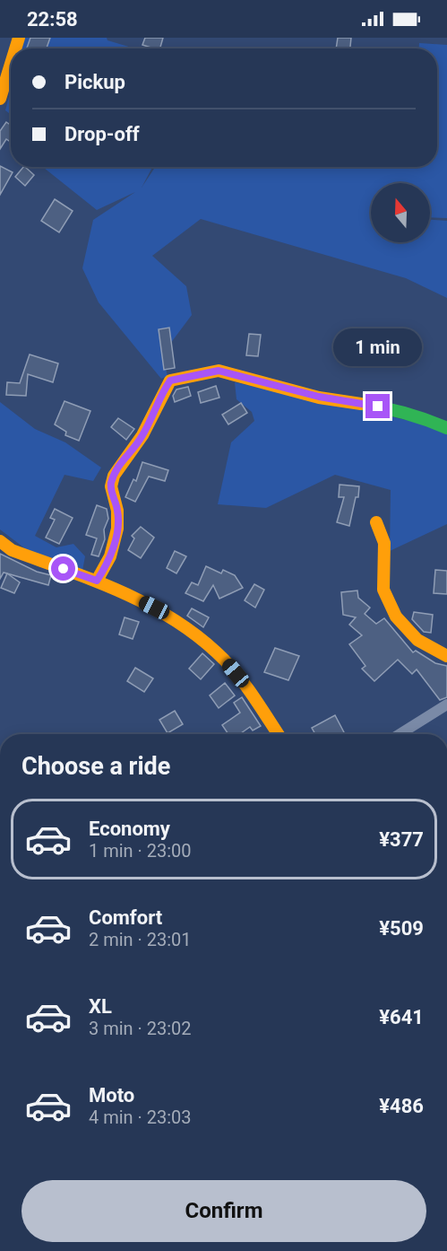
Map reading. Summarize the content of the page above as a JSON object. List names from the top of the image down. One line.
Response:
{"north":"top","page":{"status":"22:58","banner":["Pickup","Drop-off"],"bubble":"1 min","heading":"Choose a ride","list":[{"name":"Economy","note":"1 min · 23:00","value":"¥377"},{"name":"Comfort","note":"2 min · 23:01","value":"¥509"},{"name":"XL","note":"3 min · 23:02","value":"¥641"},{"name":"Moto","note":"4 min · 23:03","value":"¥486"}],"buttons":"Confirm"}}
